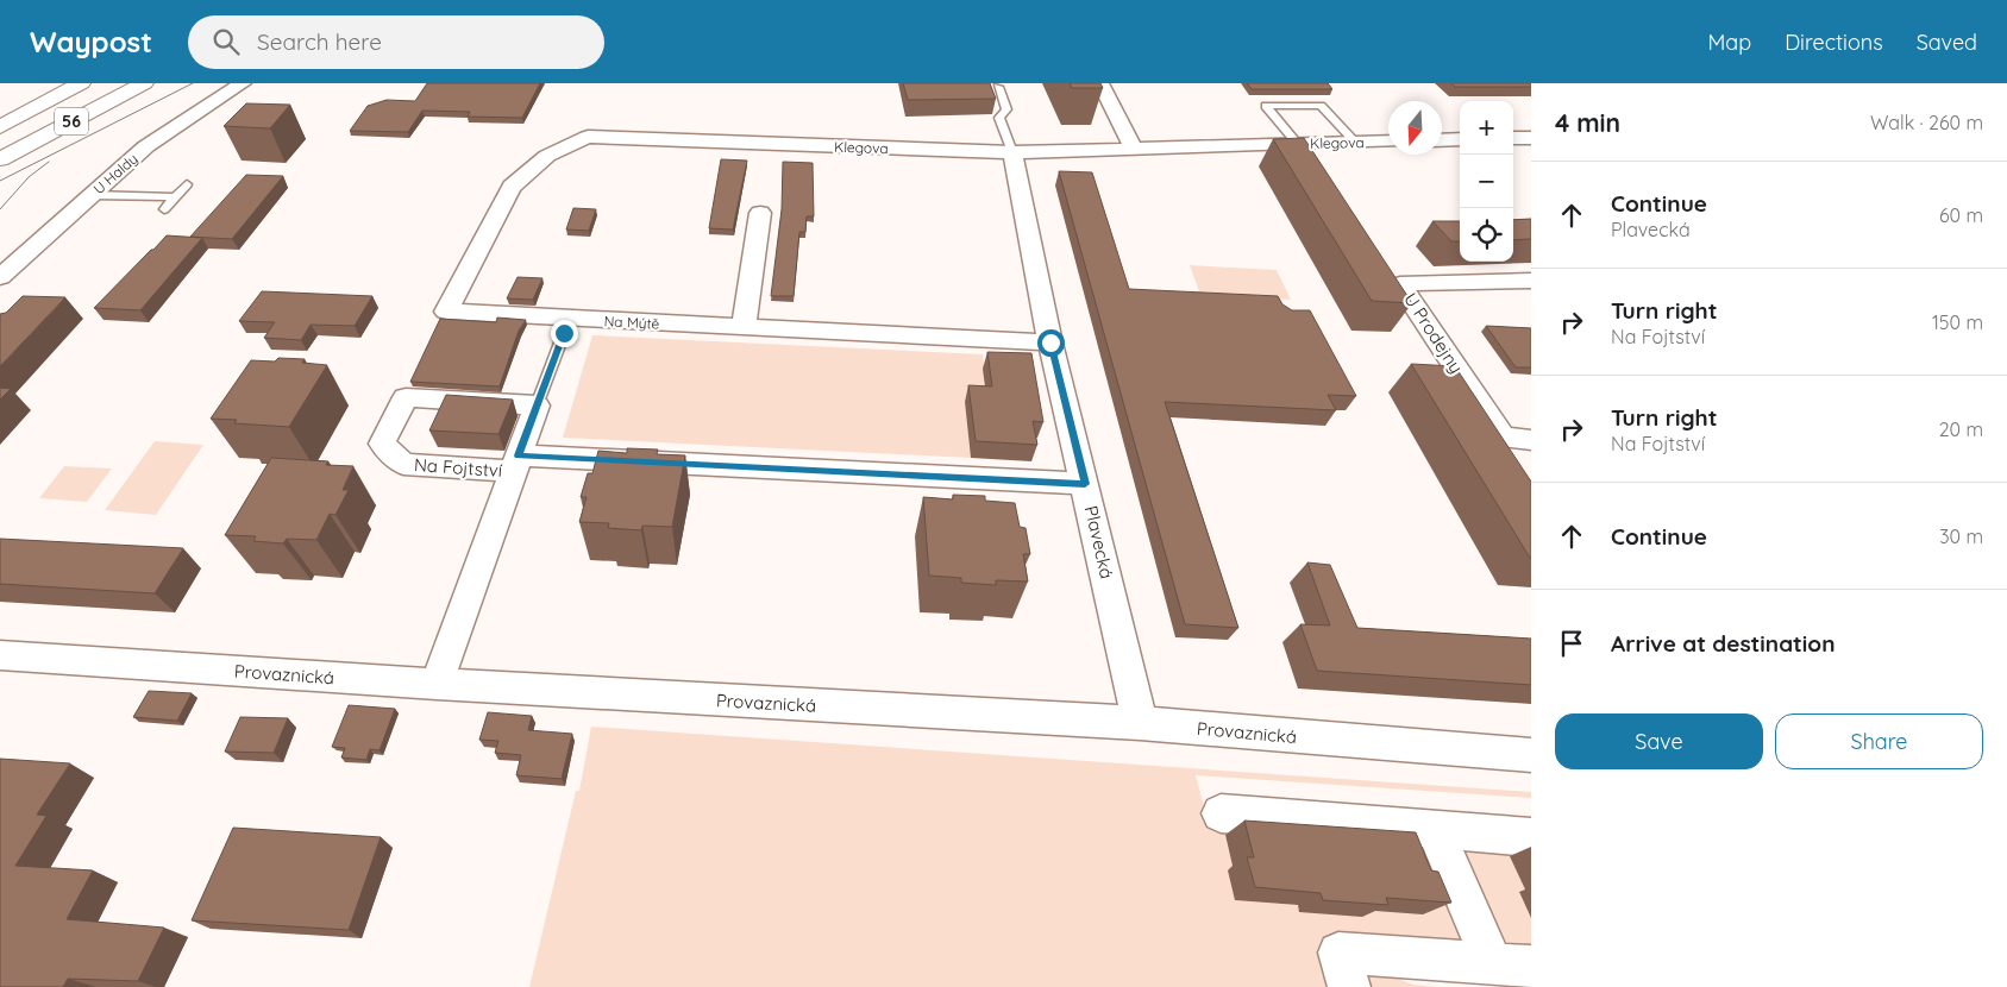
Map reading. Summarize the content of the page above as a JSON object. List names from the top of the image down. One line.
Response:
{"streets":{"highway":["56"],"street":["Klegova","U Haldy","Na Mýtě","U Prodejny","Na Fojtství","Plavecká","Provaznická"]},"crossings":[["Klegova","Na Mýtě"],["Klegova","Plavecká"],["Na Mýtě","Plavecká"],["Na Fojtství","Plavecká"],["Plavecká","Provaznická"]],"north":"bottom","page":{"header":"Waypost","search":"Search here","nav":["Map","Directions","Saved"],"heading":["4 min","Walk · 260 m"],"map_buttons":["+","−"],"list":[["Continue","Plavecká","60 m"],["Turn right","Na Fojtství","150 m"],["Turn right","Na Fojtství","20 m"],["Continue","30 m"],"Arrive at destination"],"buttons":["Save","Share"]}}
